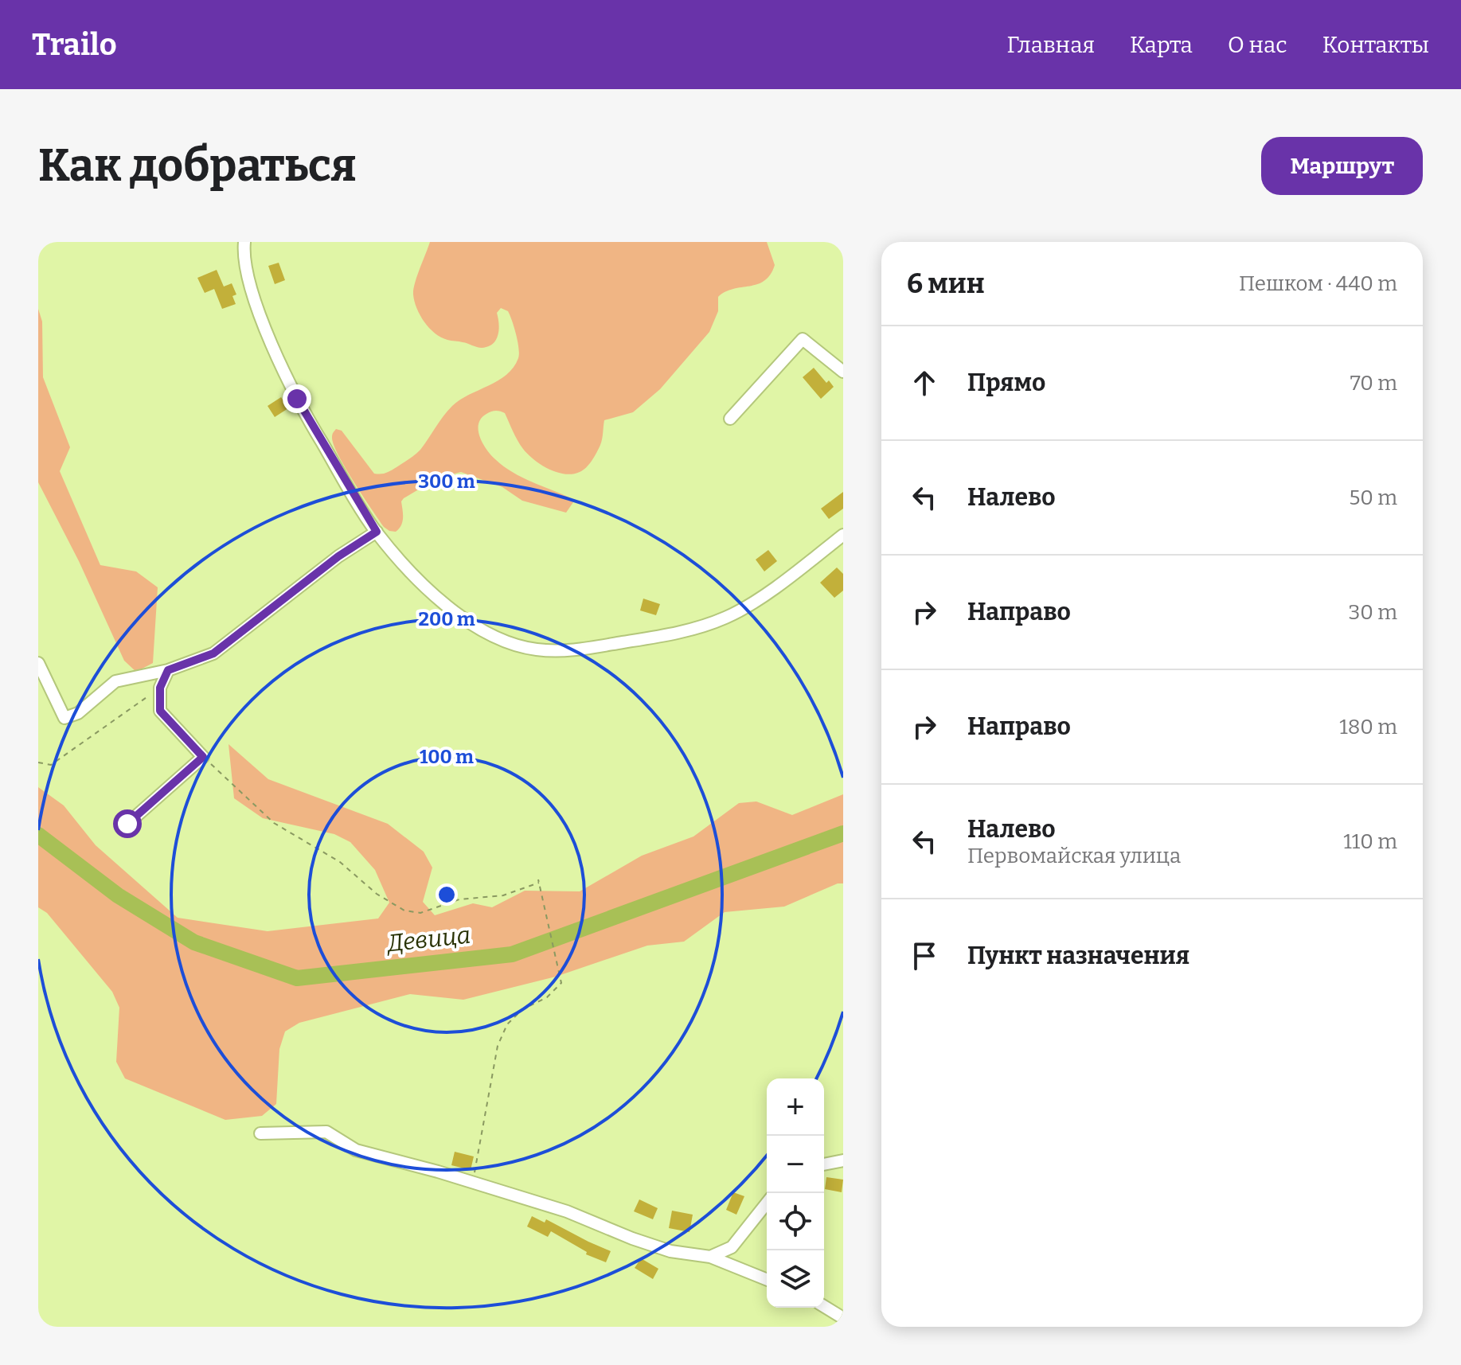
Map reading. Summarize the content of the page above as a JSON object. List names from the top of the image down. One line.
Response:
{"water":["Девица"],"page":{"header":"Trailo","nav":["Главная","Карта","О нас","Контакты"],"buttons":"Маршрут","title":"Как добраться","heading":["6 мин","Пешком · 440 m"],"list":[["Прямо","70 m"],["Налево","50 m"],["Направо","30 m"],["Направо","180 m"],["Налево","Первомайская улица","110 m"],"Пункт назначения"],"map_buttons":["+","−"]},"rings":["300 m","200 m","100 m"]}
